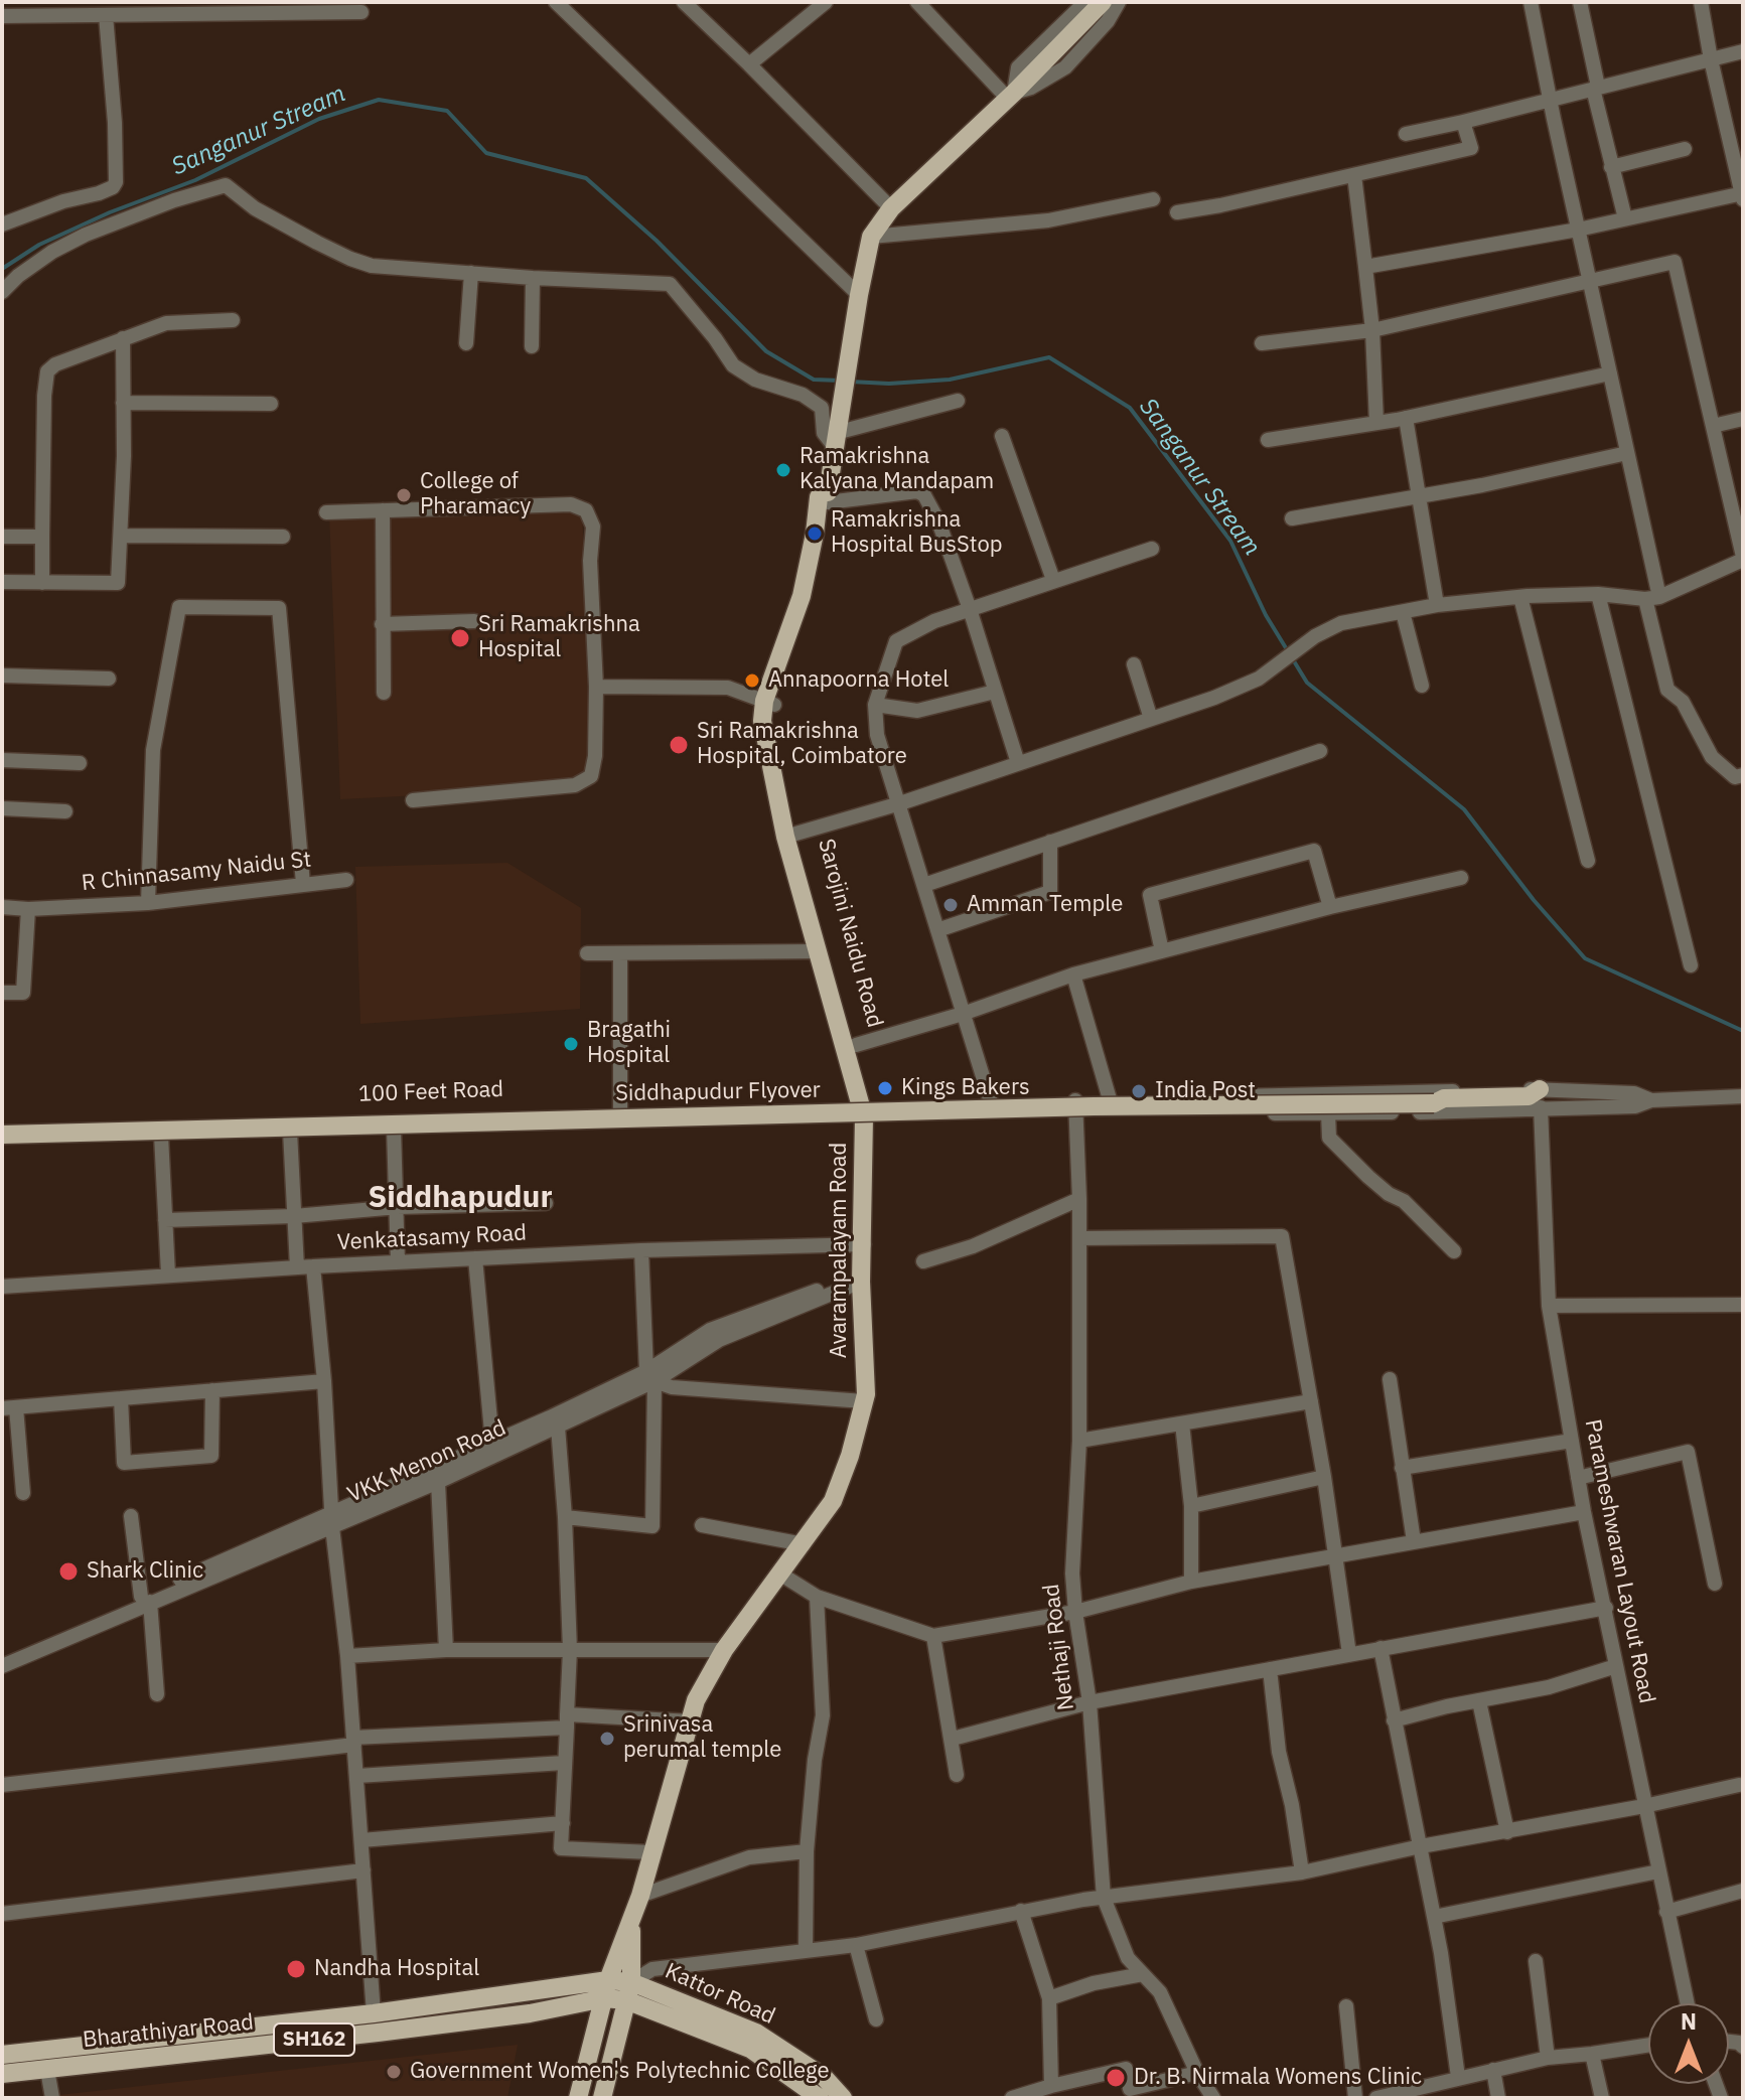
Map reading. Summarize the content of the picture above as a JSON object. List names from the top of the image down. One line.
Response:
{"streets":{"main road":["Sarojini Naidu Road","100 Feet Road","Siddhapudur Flyover","Avarampalayam Road","Kattor Road","Bharathiyar Road","SH162"],"street":["R Chinnasamy Naidu St","Venkatasamy Road","VKK Menon Road","Parameshwaran Layout Road","Nethaji Road"]},"crossings":[["Sarojini Naidu Road","100 Feet Road"],["Sarojini Naidu Road","Avarampalayam Road"],["100 Feet Road","Siddhapudur Flyover"],["100 Feet Road","Avarampalayam Road"],["Siddhapudur Flyover","Parameshwaran Layout Road"],["Venkatasamy Road","Avarampalayam Road"],["Avarampalayam Road","VKK Menon Road"],["Avarampalayam Road","Kattor Road"],["Avarampalayam Road","Bharathiyar Road"],["Kattor Road","Bharathiyar Road"]],"districts":["Siddhapudur"],"water":["Sanganur Stream"],"places":["Ramakrishna Kalyana Mandapam","College of Pharamacy","Ramakrishna Hospital BusStop","Sri Ramakrishna Hospital","Annapoorna Hotel","Sri Ramakrishna Hospital, Coimbatore","Amman Temple","Bragathi Hospital","Kings Bakers","India Post","Shark Clinic","Srinivasa perumal temple","Nandha Hospital","Government Women's Polytechnic College","Dr. B. Nirmala Womens Clinic"],"north":"top"}
